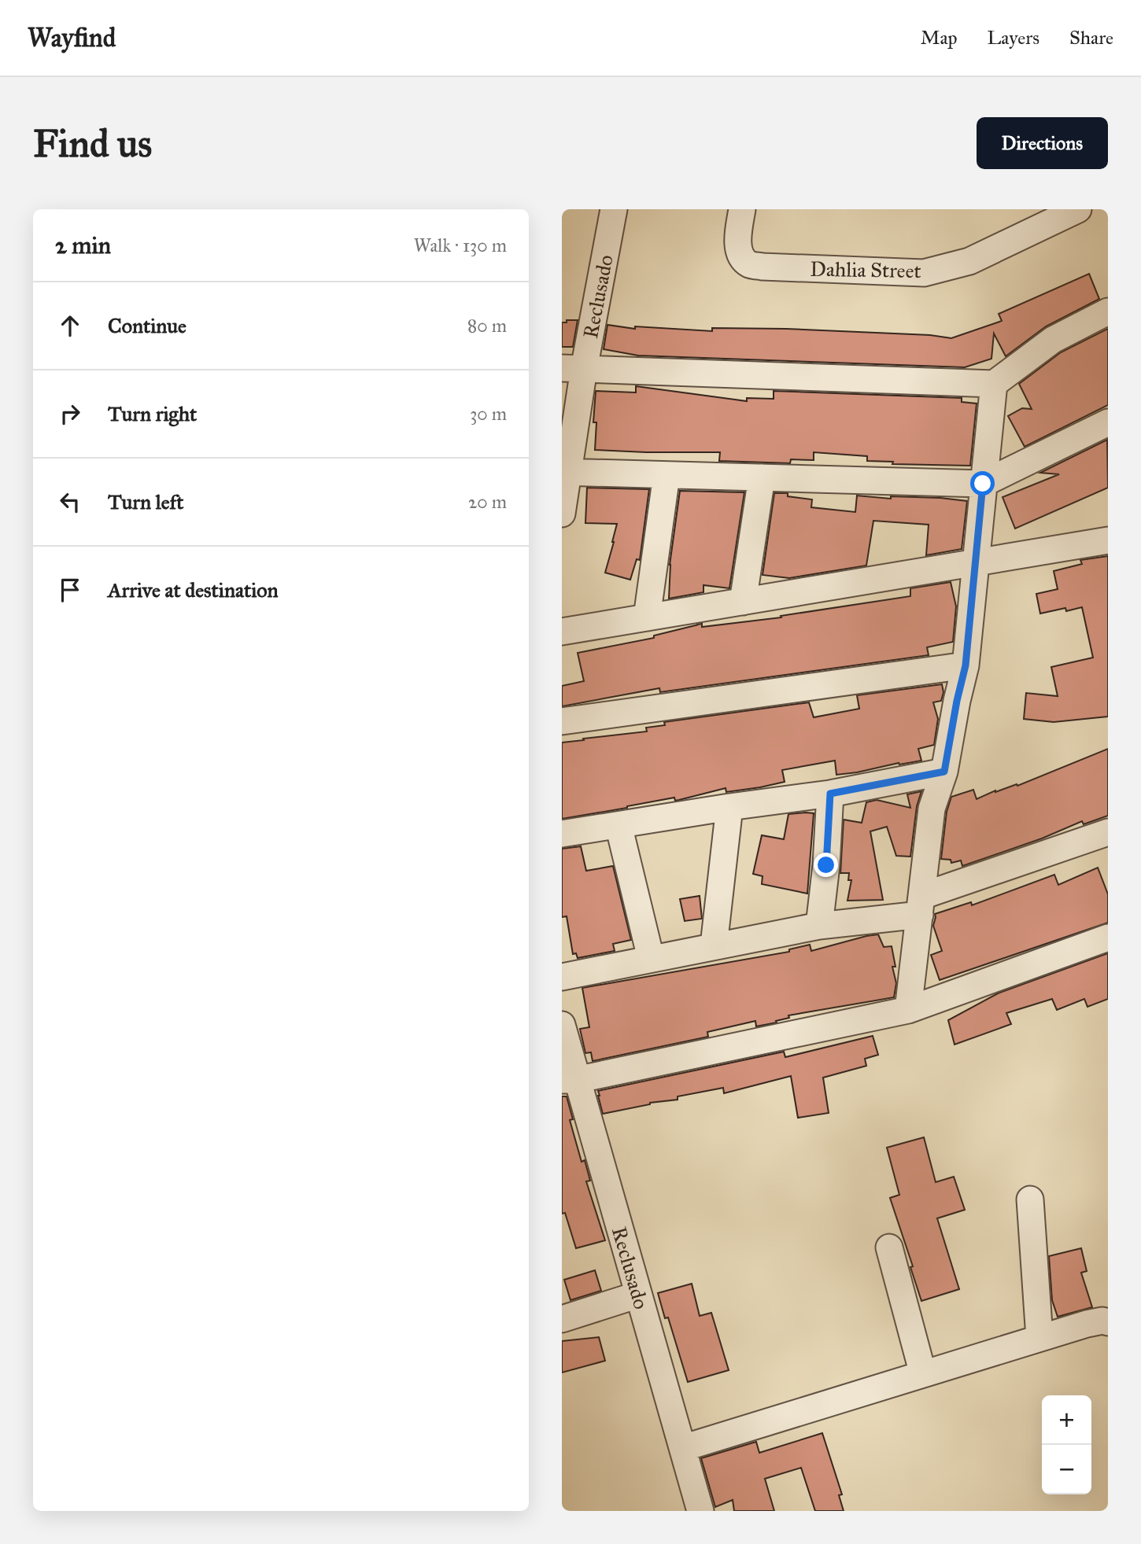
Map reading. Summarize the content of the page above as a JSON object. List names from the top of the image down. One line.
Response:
{"streets":{"street":["Dahlia Street","Reclusado"]},"page":{"header":"Wayfind","nav":["Map","Layers","Share"],"buttons":"Directions","title":"Find us","heading":["2 min","Walk · 130 m"],"list":[["Continue","80 m"],["Turn right","30 m"],["Turn left","20 m"],"Arrive at destination"],"map_buttons":["+","−"]}}
